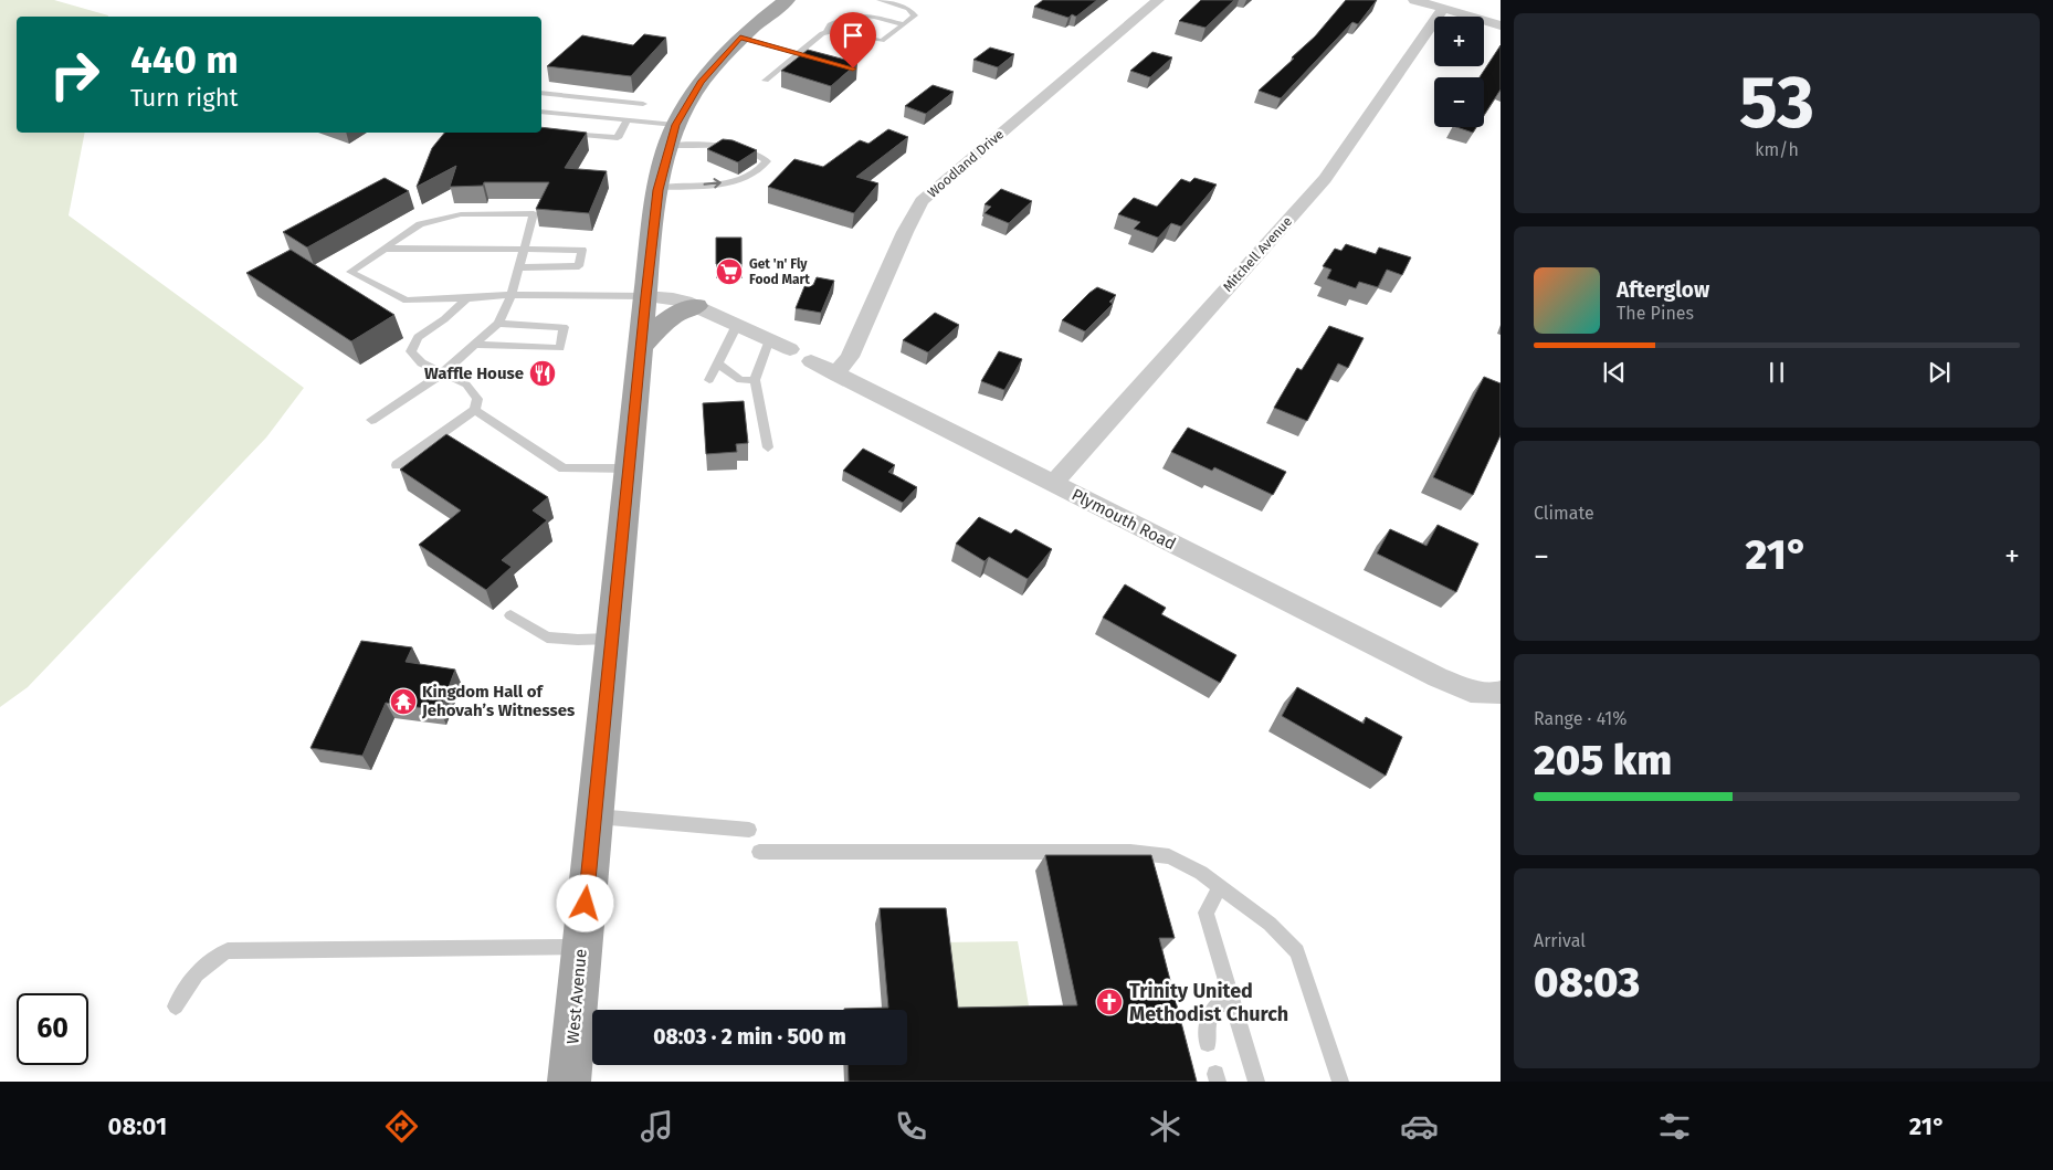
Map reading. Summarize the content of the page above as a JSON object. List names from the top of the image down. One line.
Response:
{"streets":{"main road":["West Avenue"],"street":["Woodland Drive","Mitchell Avenue","Plymouth Road"]},"crossings":[["Woodland Drive","Plymouth Road"],["Mitchell Avenue","Plymouth Road"]],"places":{"supermarket":["Get 'n' Fly Food Mart"],"restaurant":["Waffle House"],"temple":["Kingdom Hall of Jehovah’s Witnesses"],"church":["Trinity United Methodist Church"]},"page":{"tile":[["53","km/h"],"Climate",["Range · 41%","205 km"],["Arrival","08:03"]],"map_buttons":["+","−"],"turn":["440 m","Turn right"],"song":["Afterglow","The Pines"],"heat":["−","21°","+"],"limit":"60","trip":"08:03 · 2 min · 500 m","tabs":["08:01","21°"]}}
